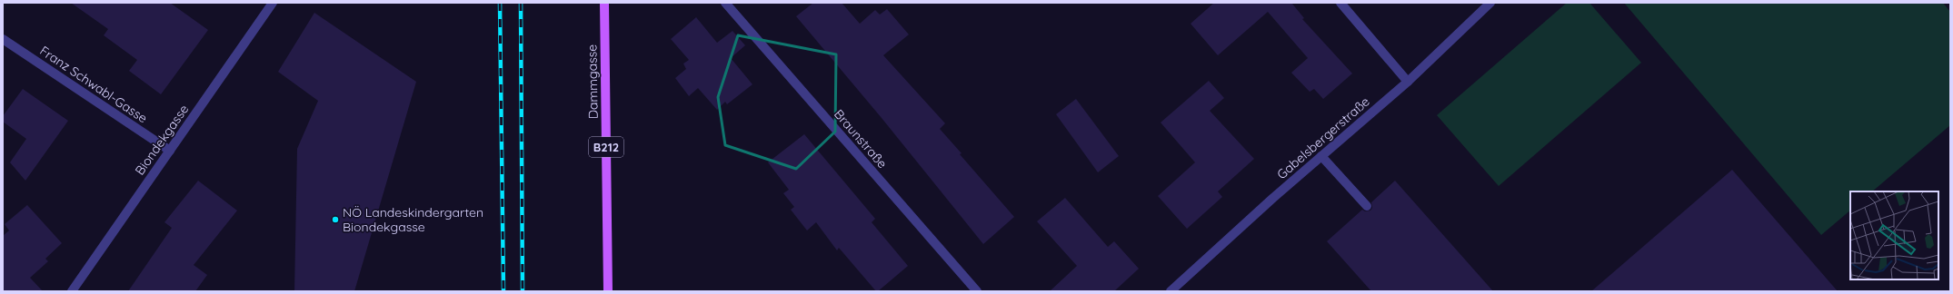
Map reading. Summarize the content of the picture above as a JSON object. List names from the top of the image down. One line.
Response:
{"streets":{"main road":["Dammgasse","B212"],"street":["Franz Schwabl-Gasse","Gabelsbergerstraße","Braunstraße","Biondekgasse"]},"crossings":[["Franz Schwabl-Gasse","Biondekgasse"]],"places":["NÖ Landeskindergarten Biondekgasse"]}
